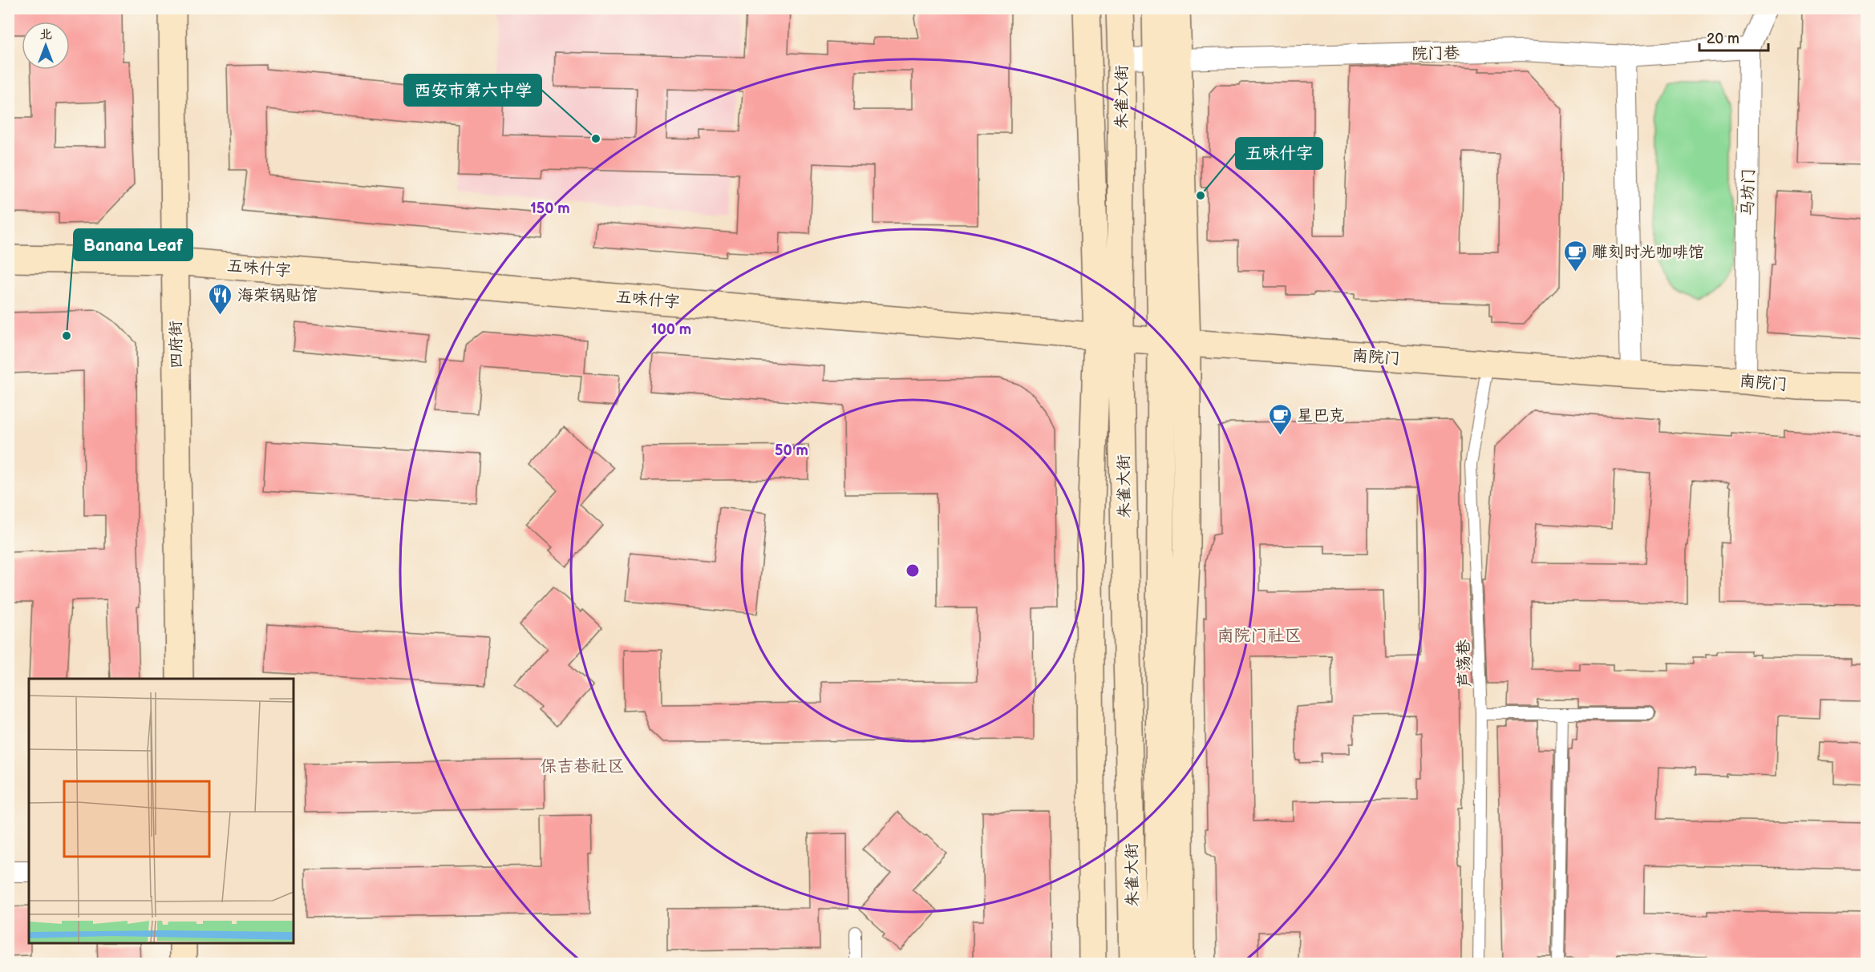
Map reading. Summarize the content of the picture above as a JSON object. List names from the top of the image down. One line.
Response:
{"streets":{"street":["院门巷","朱雀大街","马坊门","五味什字","四府街","南院门"],"lane":["芦荡巷"]},"crossings":[["院门巷","朱雀大街"],["院门巷","马坊门"],["朱雀大街","五味什字"],["朱雀大街","南院门"],["马坊门","南院门"],["五味什字","四府街"],["五味什字","南院门"],["南院门","芦荡巷"]],"districts":["南院门社区","保吉巷社区"],"places":{"other":["西安市第六中学","五味什字","Banana Leaf"],"cafe":["雕刻时光咖啡馆","星巴克"],"restaurant":["海荣锅贴馆"]},"scale_bar":"20 m","north":"top","rings":["150 m","100 m","50 m"]}
